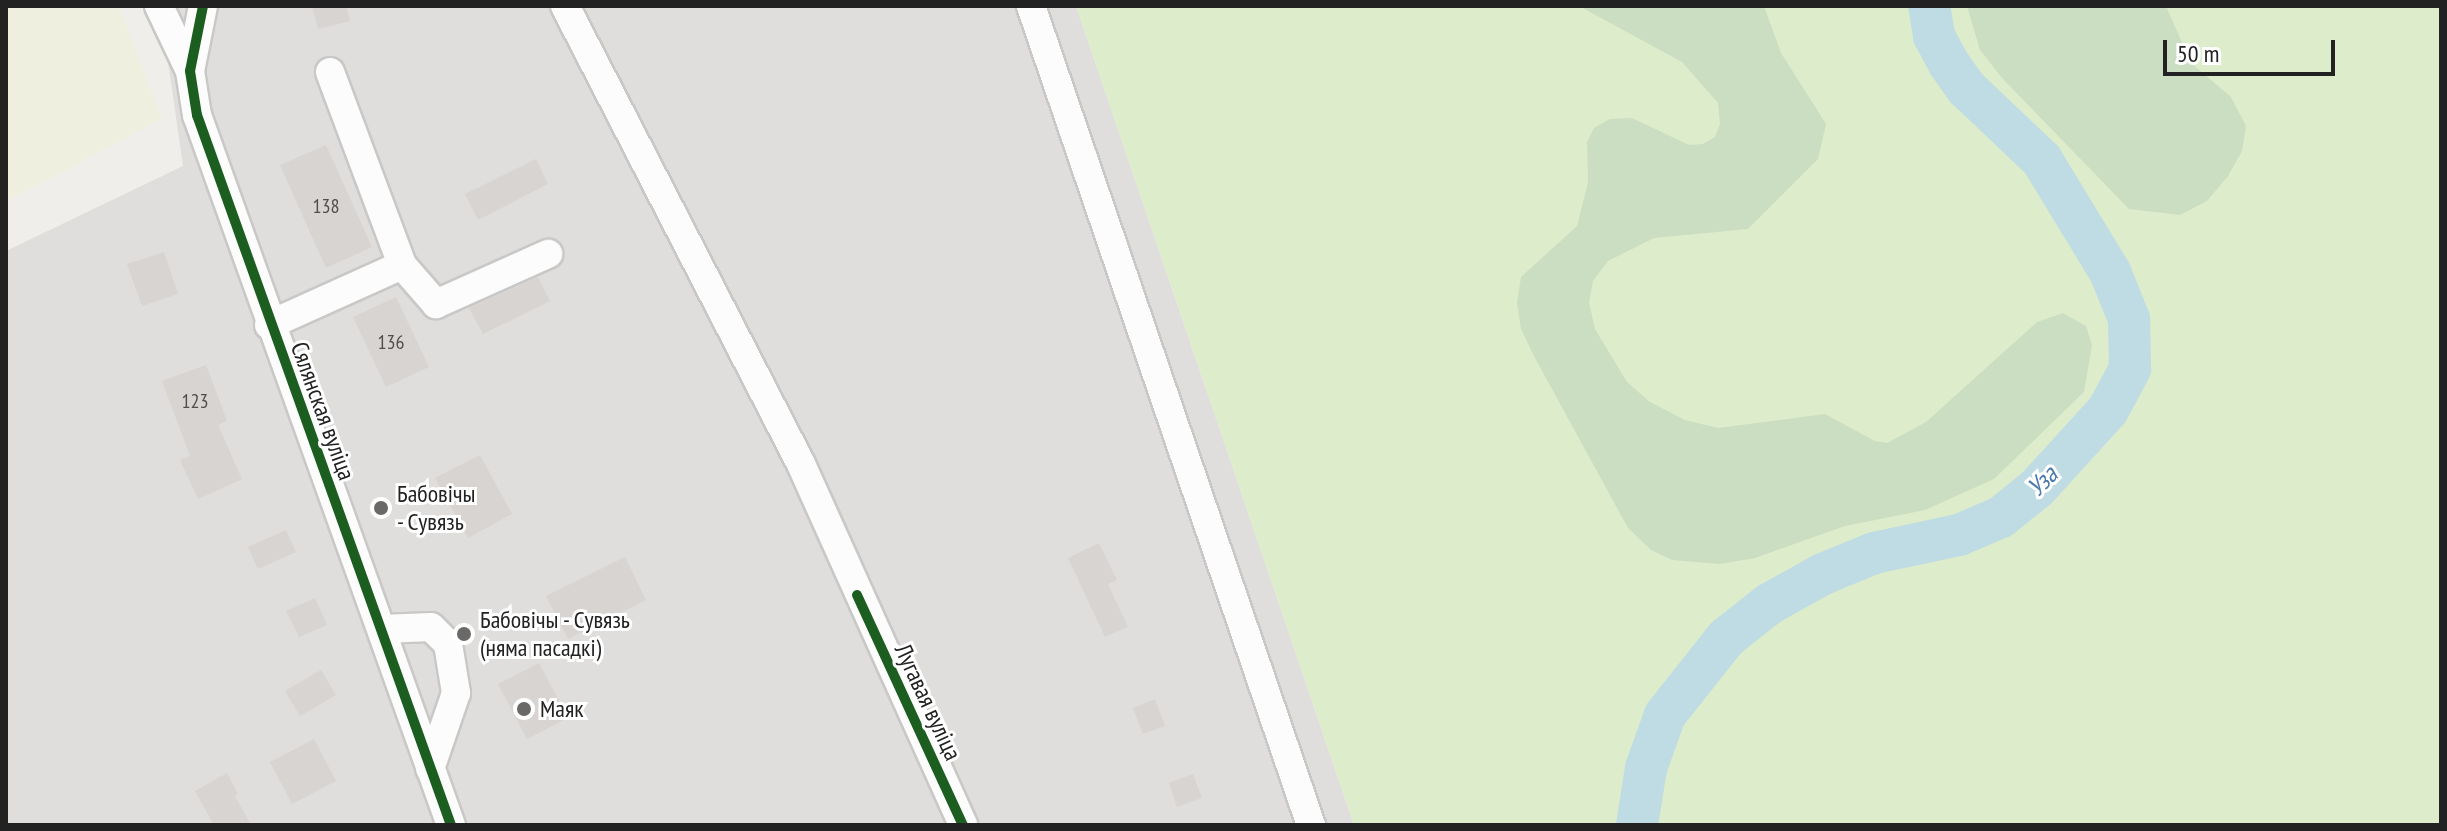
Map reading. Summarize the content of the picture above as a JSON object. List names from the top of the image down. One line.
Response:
{"streets":{"street":["Сялянская вуліца","Лугавая вуліца"]},"water":["Уза"],"places":["Бабовічы - Сувязь","Бабовічы - Сувязь (няма пасадкі)","Маяк"],"house_numbers":["138","136","123"],"scale_bar":"50 m"}
